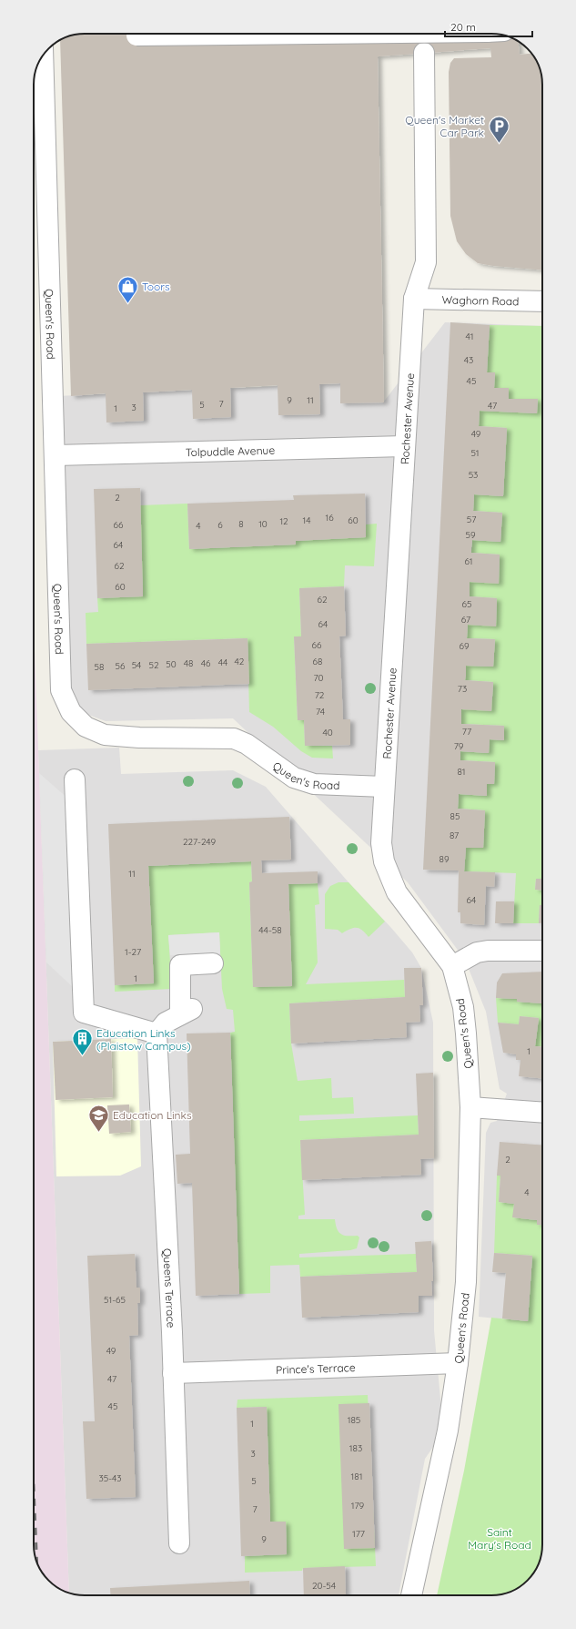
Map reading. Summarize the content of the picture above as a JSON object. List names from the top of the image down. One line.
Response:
{"streets":{"street":["Waghorn Road","Queen's Road","Rochester Avenue","Tolpuddle Avenue","Queens Terrace","Prince's Terrace"]},"crossings":[["Waghorn Road","Rochester Avenue"],["Queen's Road","Rochester Avenue"],["Queen's Road","Tolpuddle Avenue"],["Queen's Road","Prince's Terrace"],["Rochester Avenue","Tolpuddle Avenue"],["Queens Terrace","Prince's Terrace"]],"parks":["Saint Mary's Road"],"places":{"parking":["Queen's Market Car Park"],"shop":["Toors"],"building":["Education Links (Plaistow Campus)"],"school or university":["Education Links"]},"house_numbers":["41","43","45","9","11","7","5","47","3","1","49","51","53","2","16","57","14","60","12","8","10","66","6","4","59","64","61","62","60","62","65","67","64","66","69","42","68","44","48","46","50","54","52","56","58","70","73","72","74","77","40","79","81","85","87","227-249","89","11","64","44-58","1-27","1","1","2","4","51-65","49","47","45","185","1","183","3","181","35-43","5","179","7","177","9","20-54"],"scale_bar":"20 m"}
